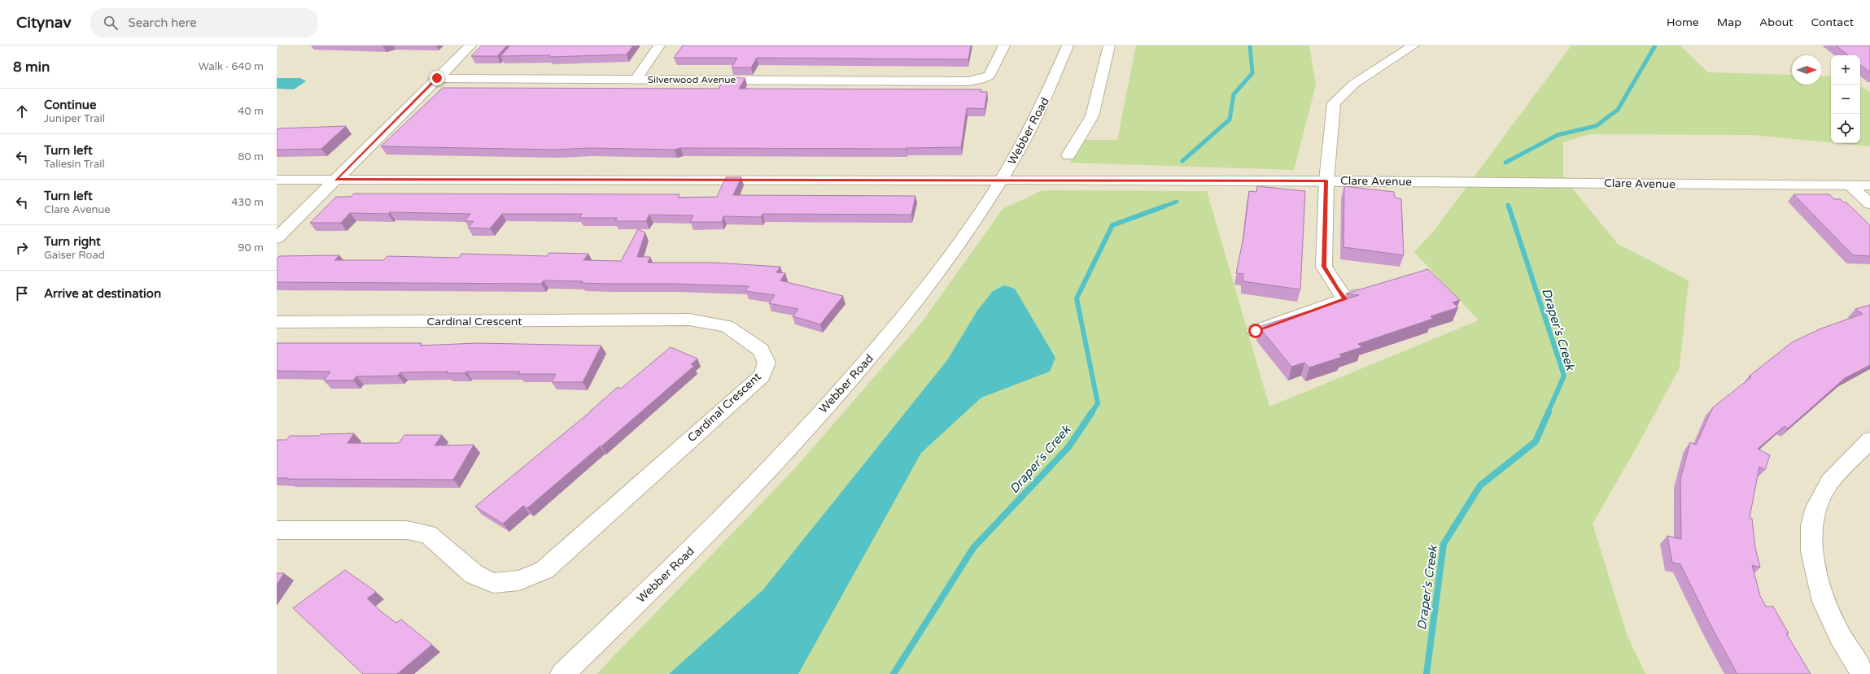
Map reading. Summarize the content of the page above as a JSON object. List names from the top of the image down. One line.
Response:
{"streets":{"street":["Silverwood Avenue","Webber Road","Clare Avenue","Cardinal Crescent"]},"crossings":[["Webber Road","Clare Avenue"]],"water":["Draper's Creek"],"north":"right","page":{"header":"Citynav","search":"Search here","nav":["Home","Map","About","Contact"],"heading":["8 min","Walk · 640 m"],"map_buttons":["+","−"],"list":[["Continue","Juniper Trail","40 m"],["Turn left","Taliesin Trail","80 m"],["Turn left","Clare Avenue","430 m"],["Turn right","Gaiser Road","90 m"],"Arrive at destination"]}}
